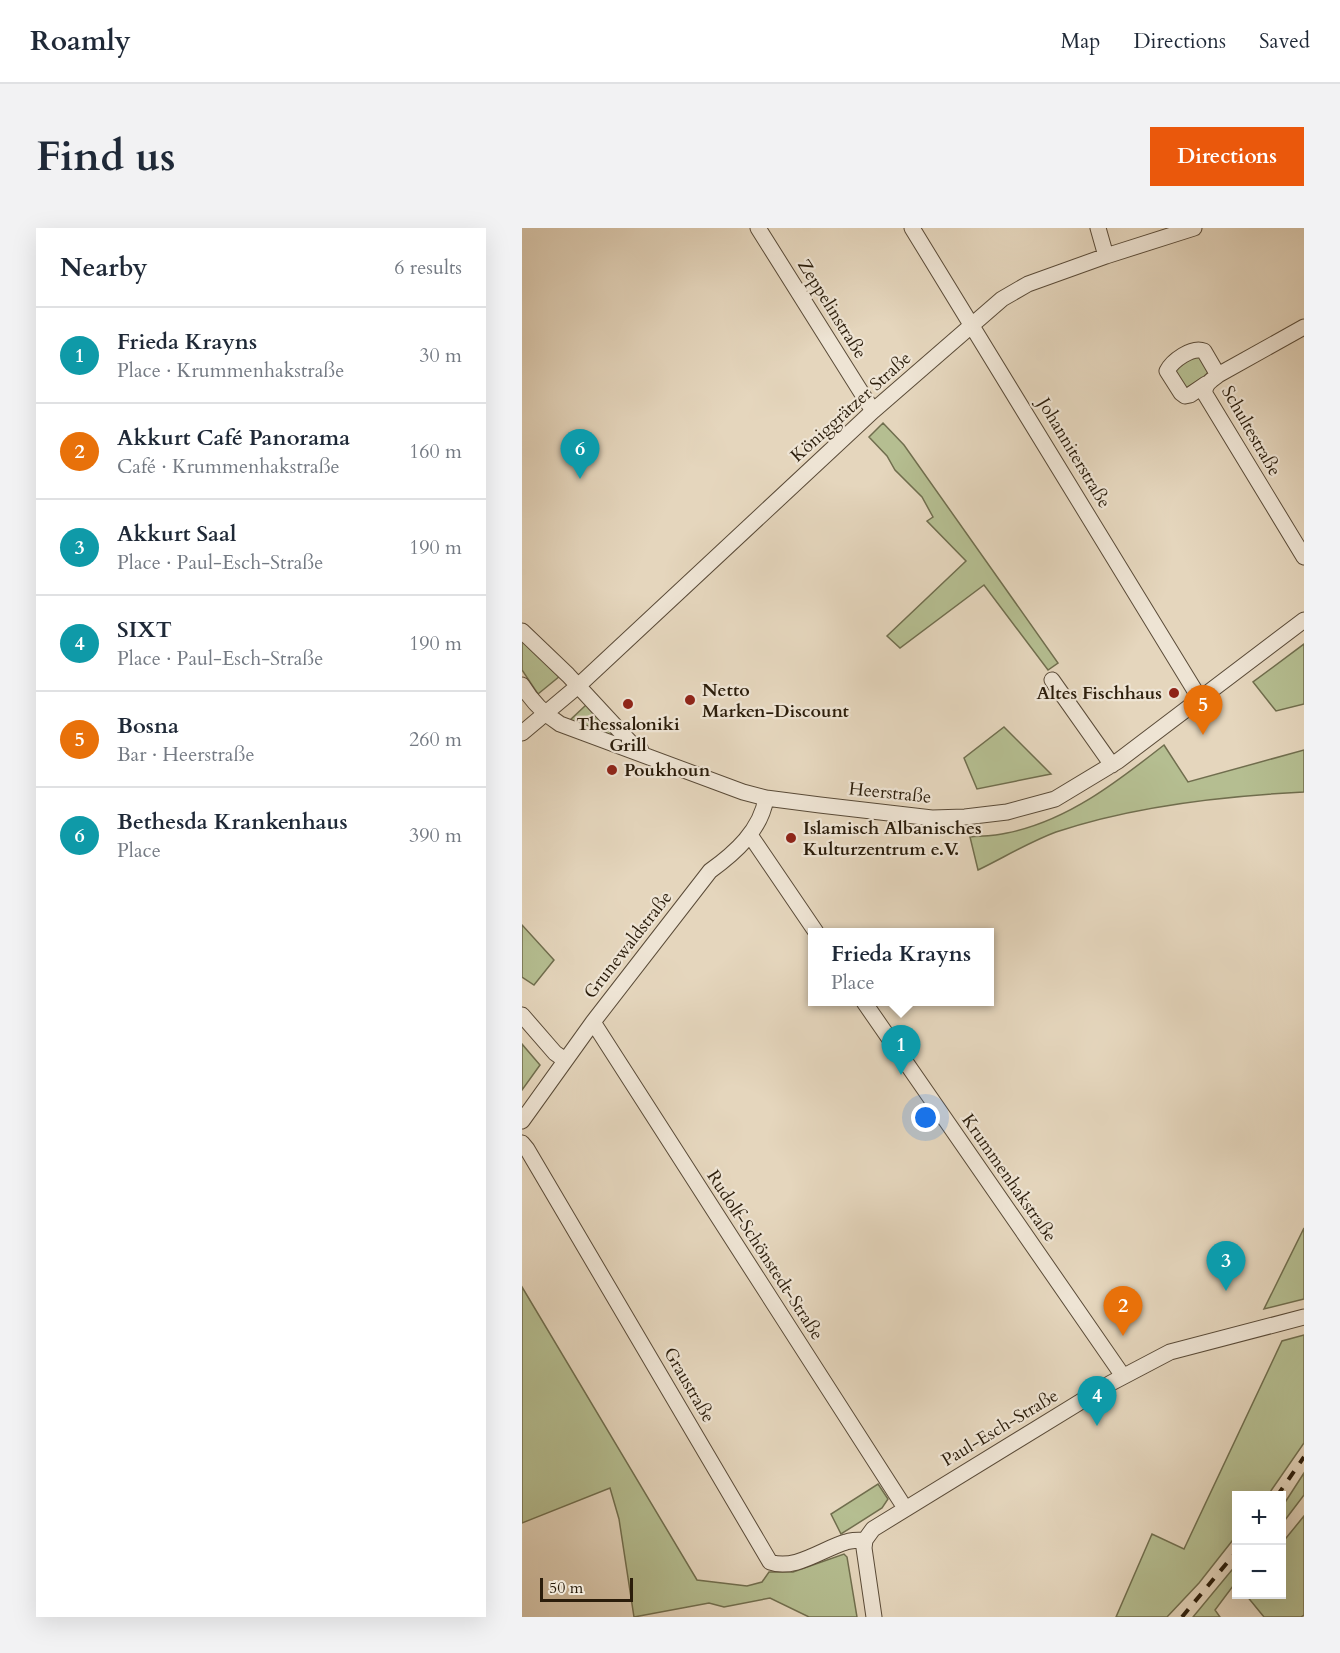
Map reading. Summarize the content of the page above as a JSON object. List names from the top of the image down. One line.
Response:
{"streets":{"street":["Zeppelinstraße","Königgrätzer Straße","Schultestraße","Johanniterstraße","Heerstraße","Grunewaldstraße","Krummenhakstraße","Rudolf-Schönstedt-Straße","Graustraße","Paul-Esch-Straße"]},"crossings":[["Zeppelinstraße","Königgrätzer Straße"],["Königgrätzer Straße","Johanniterstraße"],["Königgrätzer Straße","Heerstraße"],["Johanniterstraße","Heerstraße"],["Heerstraße","Grunewaldstraße"],["Grunewaldstraße","Rudolf-Schönstedt-Straße"],["Krummenhakstraße","Paul-Esch-Straße"],["Rudolf-Schönstedt-Straße","Paul-Esch-Straße"],["Graustraße","Paul-Esch-Straße"]],"places":["Altes Fischhaus","Netto Marken-Discount","Thessaloniki Grill","Poukhoun","Islamisch Albanisches Kulturzentrum e.V."],"scale_bar":"50 m","page":{"header":"Roamly","nav":["Map","Directions","Saved"],"buttons":"Directions","title":"Find us","heading":["Nearby","6 results"],"list":[{"mark":"1","name":"Frieda Krayns","note":"Place · Krummenhakstraße","value":"30 m"},{"mark":"2","name":"Akkurt Café Panorama","note":"Café · Krummenhakstraße","value":"160 m"},{"mark":"3","name":"Akkurt Saal","note":"Place · Paul-Esch-Straße","value":"190 m"},{"mark":"4","name":"SIXT","note":"Place · Paul-Esch-Straße","value":"190 m"},{"mark":"5","name":"Bosna","note":"Bar · Heerstraße","value":"260 m"},{"mark":"6","name":"Bethesda Krankenhaus","note":"Place","value":"390 m"}],"pins":["6","5","1","3","2","4"],"popup":["Frieda Krayns","Place"],"map_buttons":["+","−"],"scale":"50 m"}}
